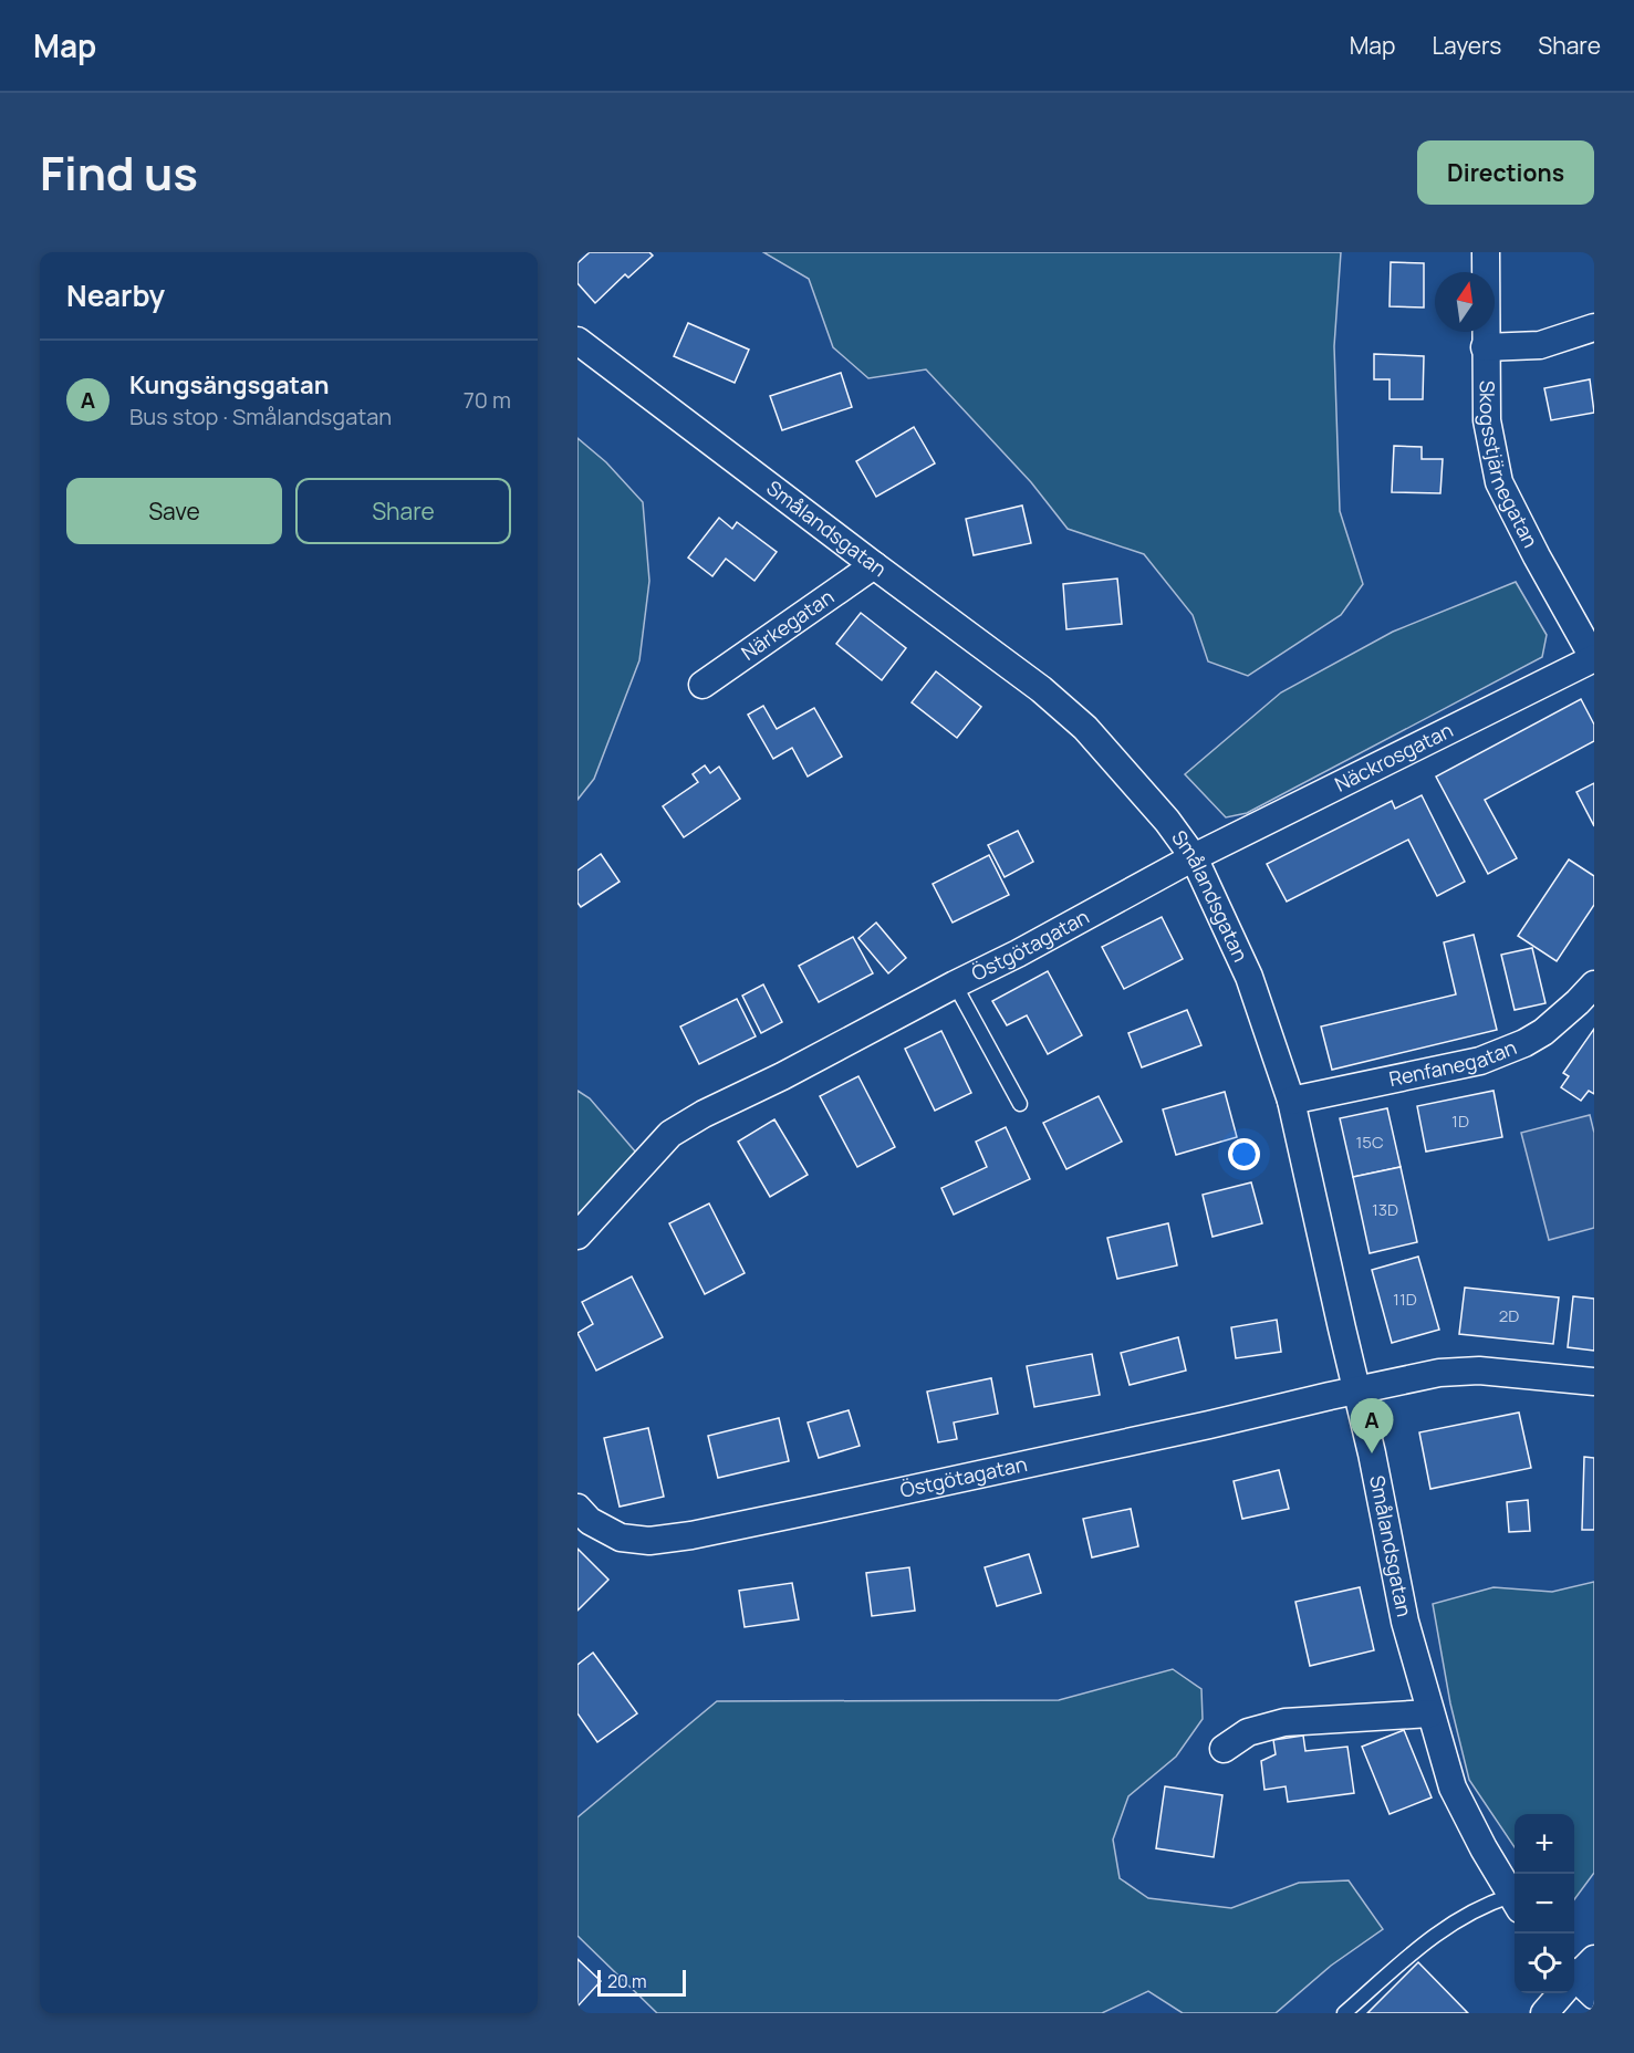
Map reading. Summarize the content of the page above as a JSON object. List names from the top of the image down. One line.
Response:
{"streets":{"street":["Skogsstjärnegatan","Smålandsgatan","Närkegatan","Näckrosgatan","Östgötagatan","Renfanegatan"]},"crossings":[["Skogsstjärnegatan","Näckrosgatan"],["Smålandsgatan","Närkegatan"],["Smålandsgatan","Näckrosgatan"],["Smålandsgatan","Östgötagatan"],["Smålandsgatan","Renfanegatan"],["Näckrosgatan","Östgötagatan"]],"house_numbers":["1D","15C","13D","11D","2D"],"scale_bar":"20 m","north":"top","page":{"header":"Map","nav":["Map","Layers","Share"],"title":"Find us","buttons":["Directions",["Save","Share"]],"heading":"Nearby","list":[{"mark":"A","name":"Kungsängsgatan","note":"Bus stop · Smålandsgatan","value":"70 m"}],"pins":"A","map_buttons":["+","−"],"scale":"20 m"}}
